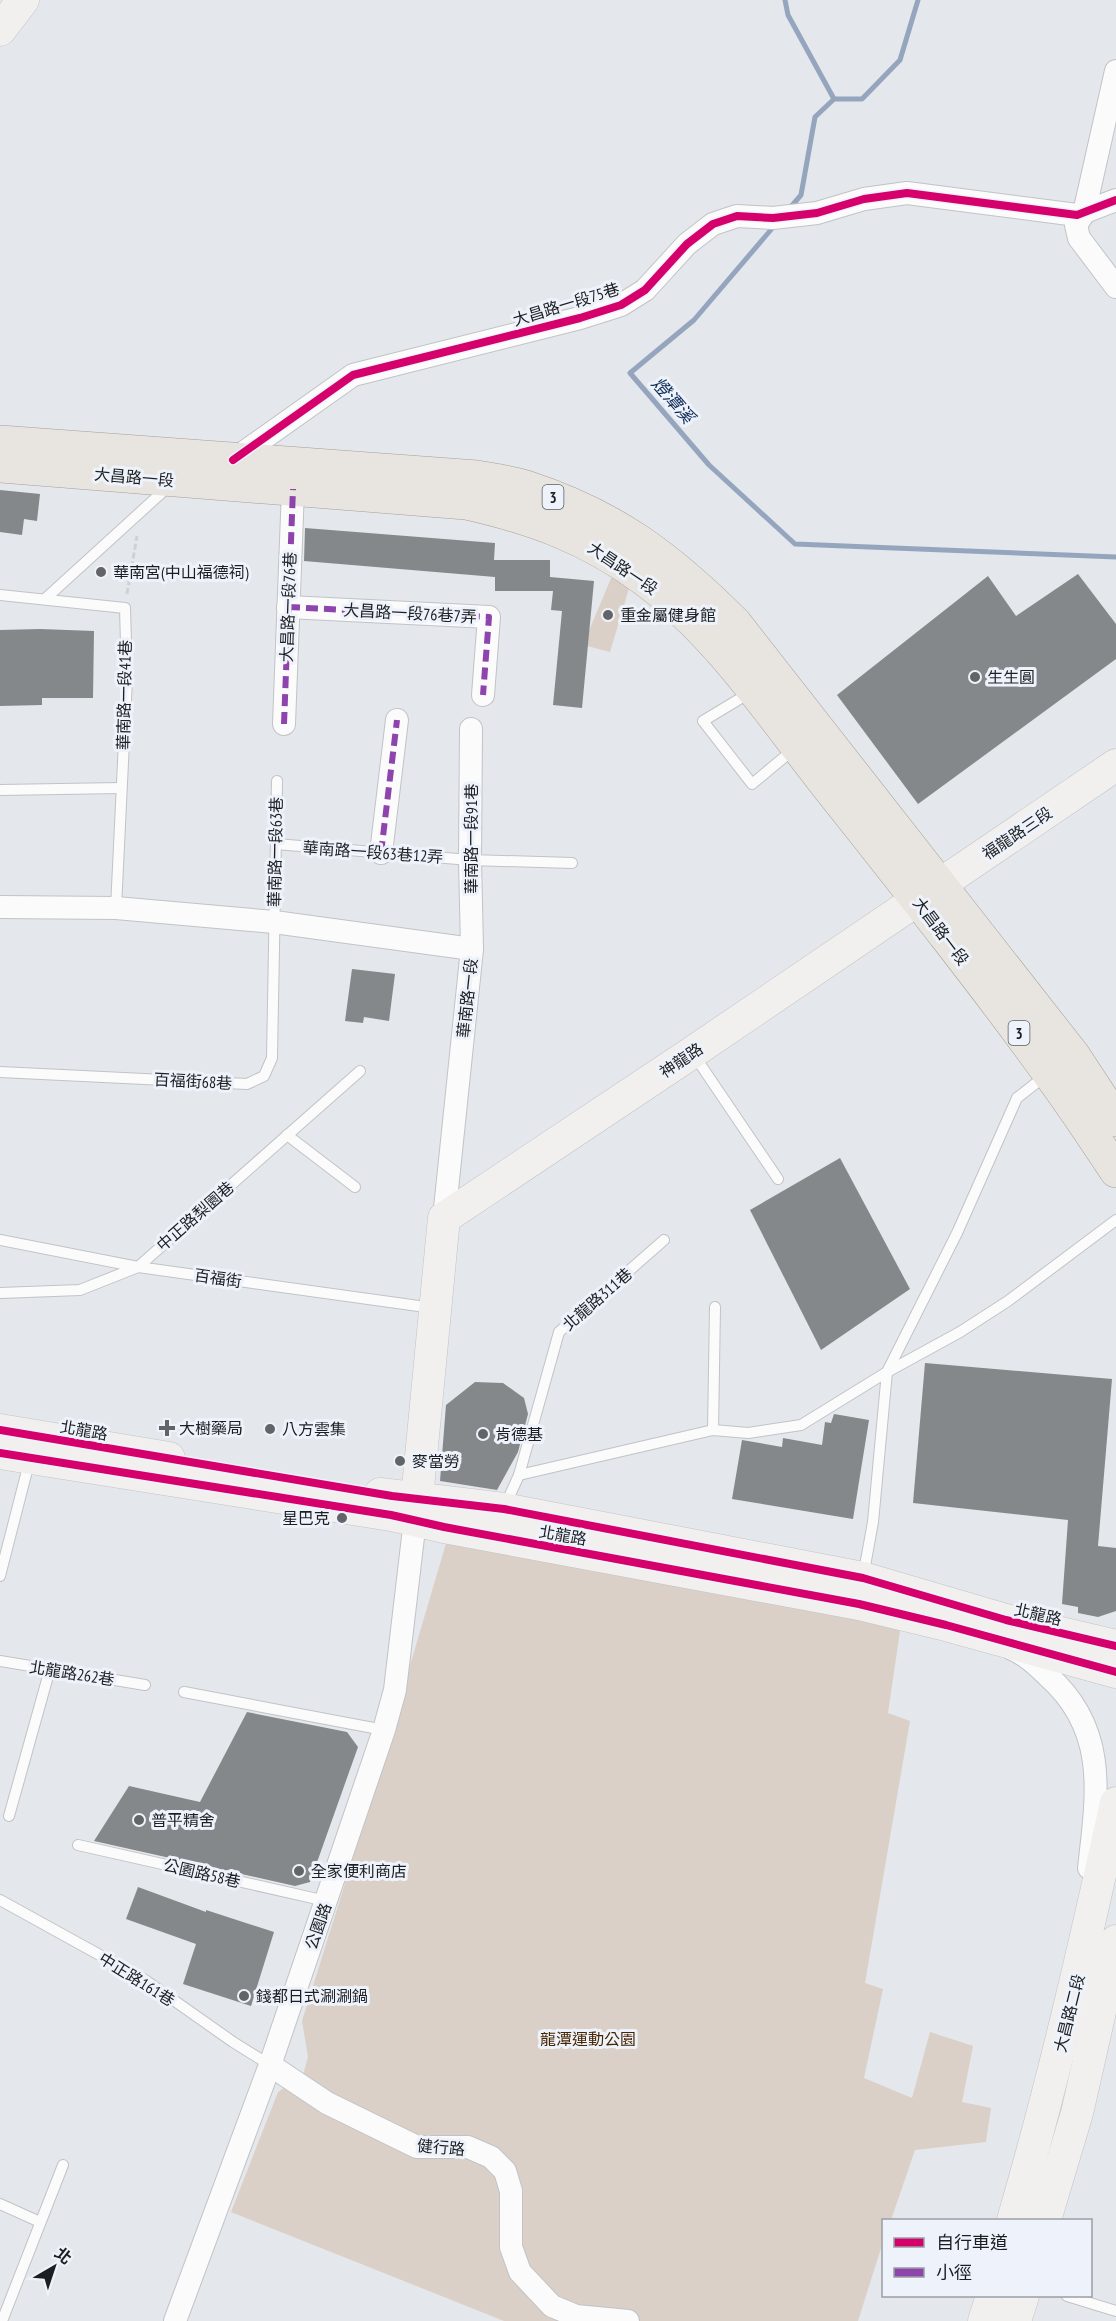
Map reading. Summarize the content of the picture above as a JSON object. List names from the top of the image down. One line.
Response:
{"streets":{"main road":["大昌路一段","3","福龍路三段","華南路一段","神龍路","北龍路","大昌路二段"],"street":["大昌路一段75巷","大昌路一段76巷","大昌路一段76巷7弄","華南路一段91巷","公園路","健行路"],"lane":["華南路一段41巷","華南路一段63巷","華南路一段63巷12弄","百福街68巷","中正路梨園巷","百福街","北龍路311巷","北龍路262巷","公園路58巷","中正路161巷"]},"crossings":[["大昌路一段75巷","大昌路一段"],["大昌路一段","大昌路一段76巷"],["大昌路一段","福龍路三段"],["大昌路一段","神龍路"],["大昌路一段76巷","大昌路一段76巷7弄"],["華南路一段41巷","華南路一段"],["福龍路三段","神龍路"],["華南路一段91巷","華南路一段63巷12弄"],["華南路一段91巷","華南路一段"],["華南路一段63巷","華南路一段63巷12弄"],["華南路一段63巷","華南路一段"],["華南路一段63巷","百福街68巷"],["華南路一段","神龍路"],["華南路一段","百福街68巷"],["華南路一段","百福街"],["華南路一段","北龍路"],["華南路一段","公園路"],["中正路梨園巷","百福街"],["北龍路311巷","北龍路"],["北龍路","公園路"],["公園路58巷","公園路"],["公園路","中正路161巷"],["公園路","健行路"],["中正路161巷","健行路"]],"water":["燈潭溪"],"parks":["龍潭運動公園"],"places":{"other":["華南宮(中山福德祠)","重金屬健身館","生生圓","八方雲集","肯德基","麥當勞","星巴克","普平精舍","全家便利商店","錢都日式涮涮鍋"],"health":["大樹藥局"]},"legend":["自行車道","小徑"],"north":"top right"}
